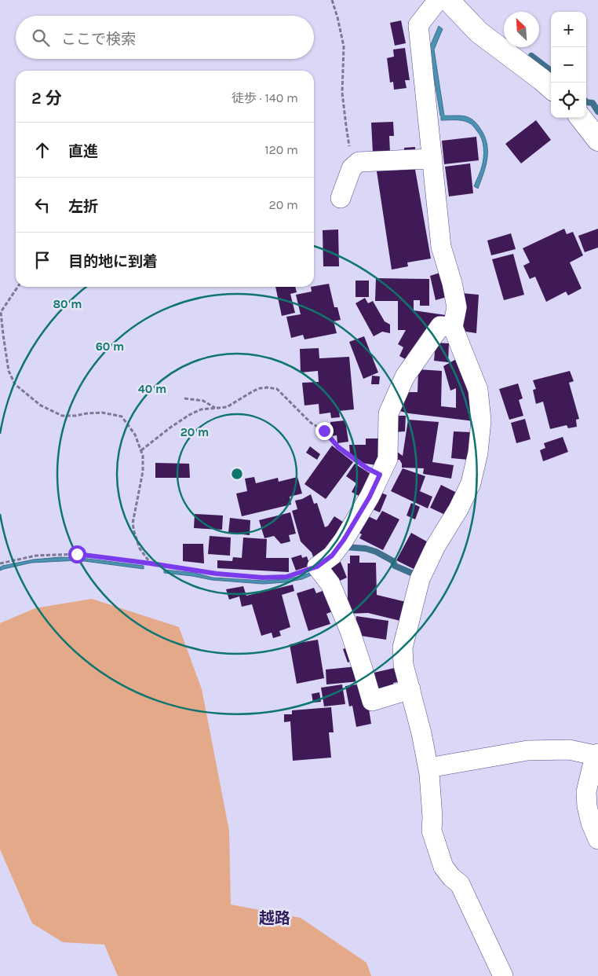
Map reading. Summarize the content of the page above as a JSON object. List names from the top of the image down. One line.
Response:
{"districts":["越路"],"north":"top left","page":{"map_buttons":["+","−"],"search":"ここで検索","heading":["2 分","徒歩 · 140 m"],"list":[["直進","120 m"],["左折","20 m"],"目的地に到着"]},"rings":["80 m","60 m","40 m","20 m"]}
